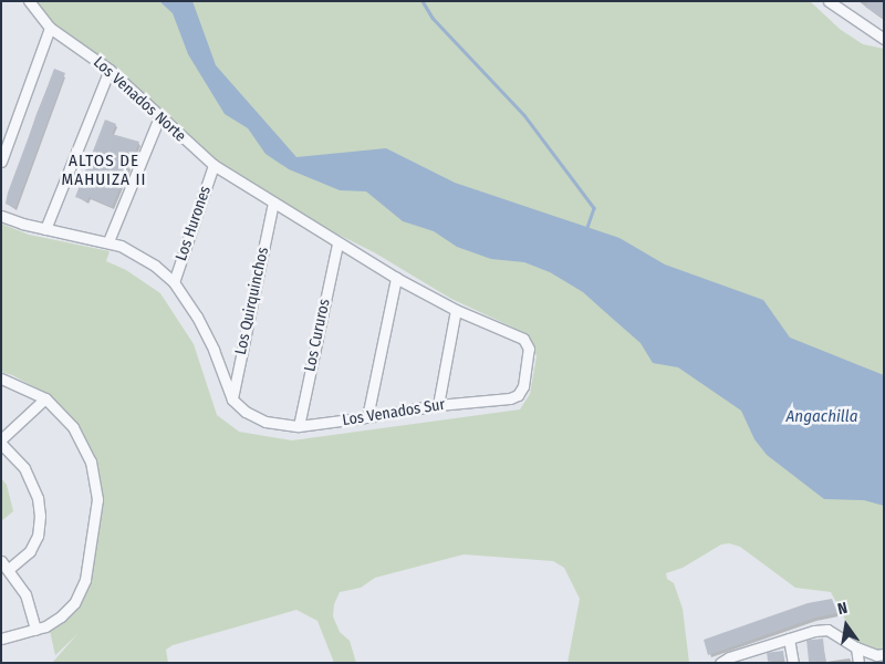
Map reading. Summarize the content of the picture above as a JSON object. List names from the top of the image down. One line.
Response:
{"streets":{"street":["Los Venados Norte","Los Hurones","Los Quirquinchos","Los Cururos","Los Venados Sur"]},"crossings":[["Los Venados Norte","Los Hurones"],["Los Venados Norte","Los Venados Sur"],["Los Quirquinchos","Los Venados Sur"],["Los Cururos","Los Venados Sur"]],"districts":["ALTOS DE MAHUIZA II"],"water":["Angachilla"],"north":"top"}
